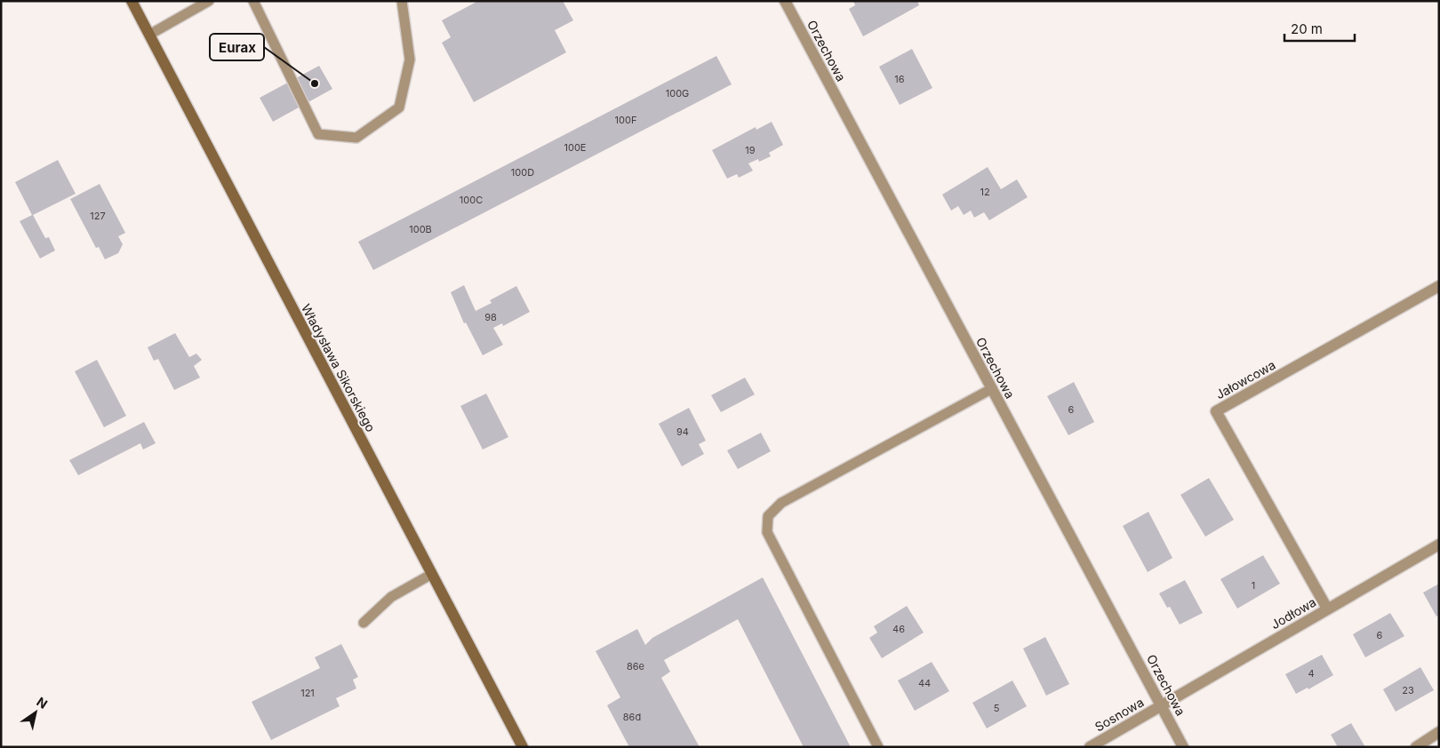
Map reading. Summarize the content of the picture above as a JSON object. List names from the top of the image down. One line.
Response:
{"streets":{"main road":["Władysława Sikorskiego"],"street":["Orzechowa","Jałowcowa","Jodłowa","Sosnowa"]},"crossings":[["Orzechowa","Jodłowa"],["Orzechowa","Sosnowa"],["Jałowcowa","Jodłowa"],["Jodłowa","Sosnowa"]],"places":["Eurax"],"house_numbers":["16","100G","100F","100E","19","100D","12","100C","127","100B","98","6","94","1","46","6","86e","4","44","23","121","5","86d"],"scale_bar":"20 m","north":"top right"}
